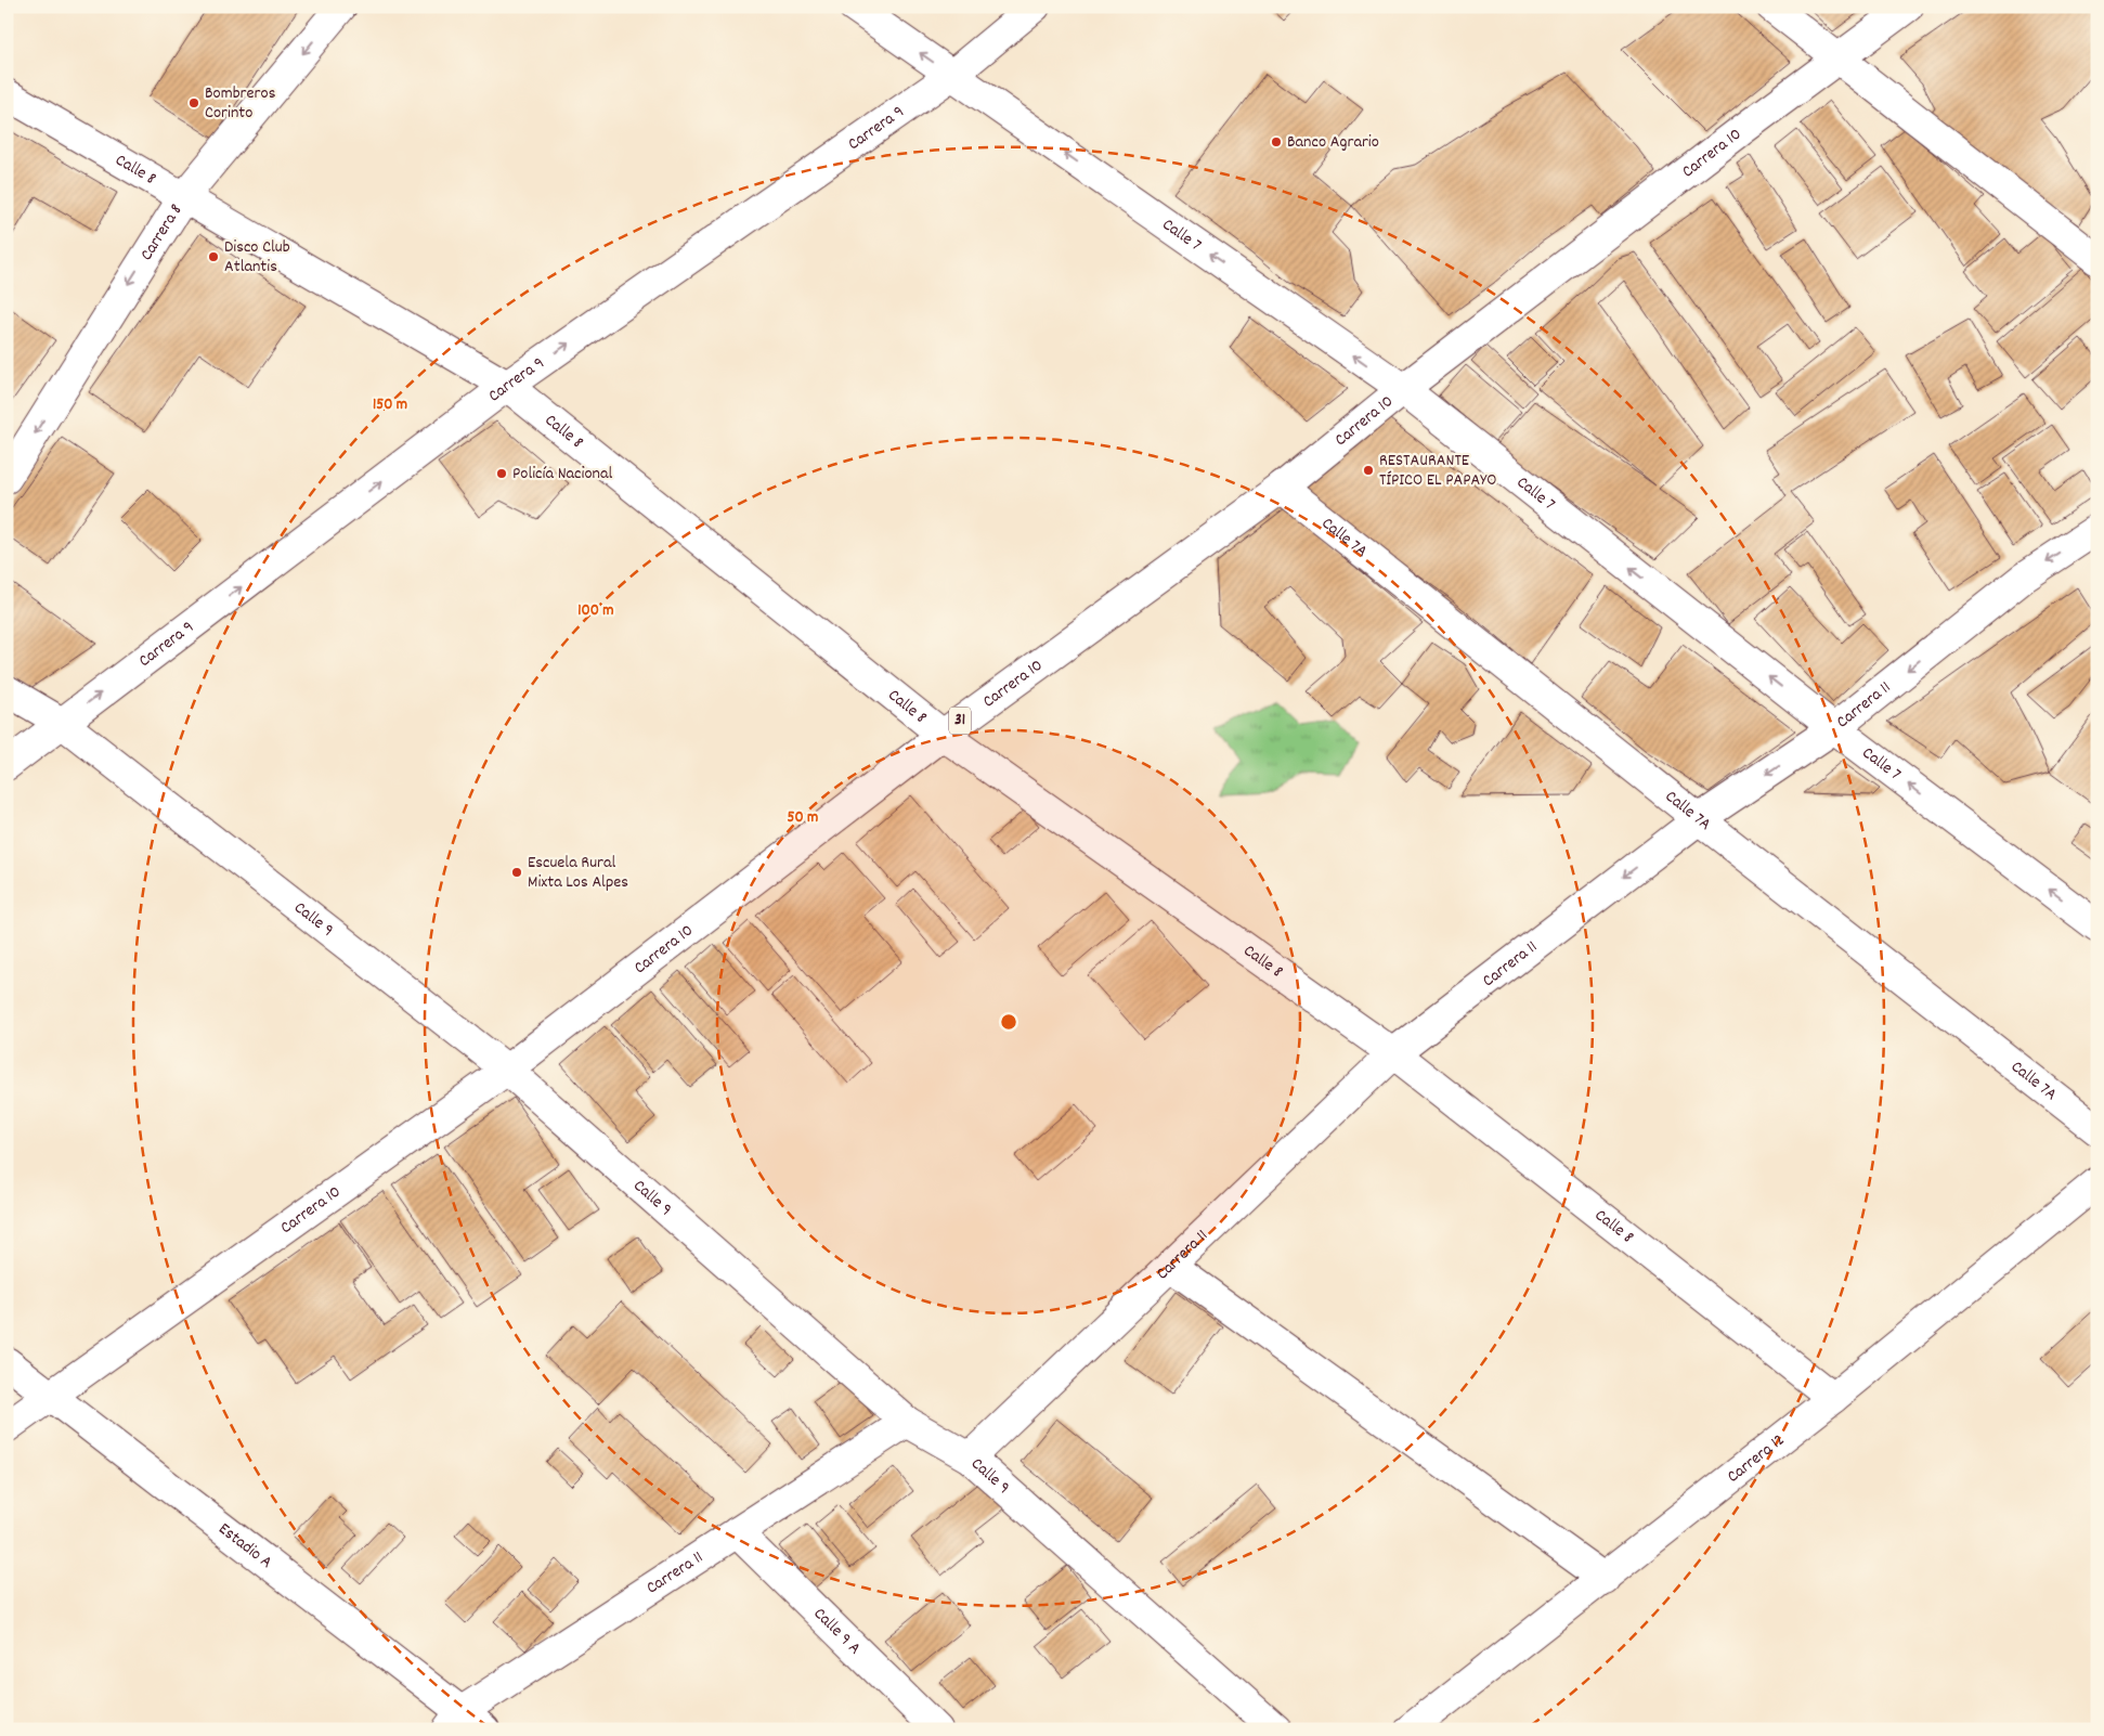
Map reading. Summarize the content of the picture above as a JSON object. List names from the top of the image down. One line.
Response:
{"streets":{"street":["Carrera 9","Carrera 10","Calle 8","Carrera 8","Calle 7","Calle 7A","Carrera 11","31","Calle 9","Carrera 12","Estadio A","Calle 9 A"]},"crossings":[["Carrera 9","Calle 8"],["Carrera 9","Calle 7"],["Carrera 9","Calle 9"],["Carrera 10","Calle 8"],["Carrera 10","Calle 7"],["Carrera 10","Calle 7A"],["Carrera 10","Calle 9"],["Carrera 10","Estadio A"],["Calle 8","Carrera 8"],["Calle 8","Carrera 11"],["Calle 8","Carrera 12"],["Calle 7","Carrera 11"],["Calle 7A","Carrera 11"],["Carrera 11","Calle 9"],["Carrera 11","Estadio A"],["Carrera 11","Calle 9 A"]],"one_way":["Carrera 9","Carrera 8","Calle 7","Carrera 11"],"places":["Bombreros Corinto","Banco Agrario","Disco Club Atlantis","RESTAURANTE TÍPICO EL PAPAYO","Policía Nacional","Escuela Rural Mixta Los Alpes"],"rings":["150 m","100 m","50 m"]}
